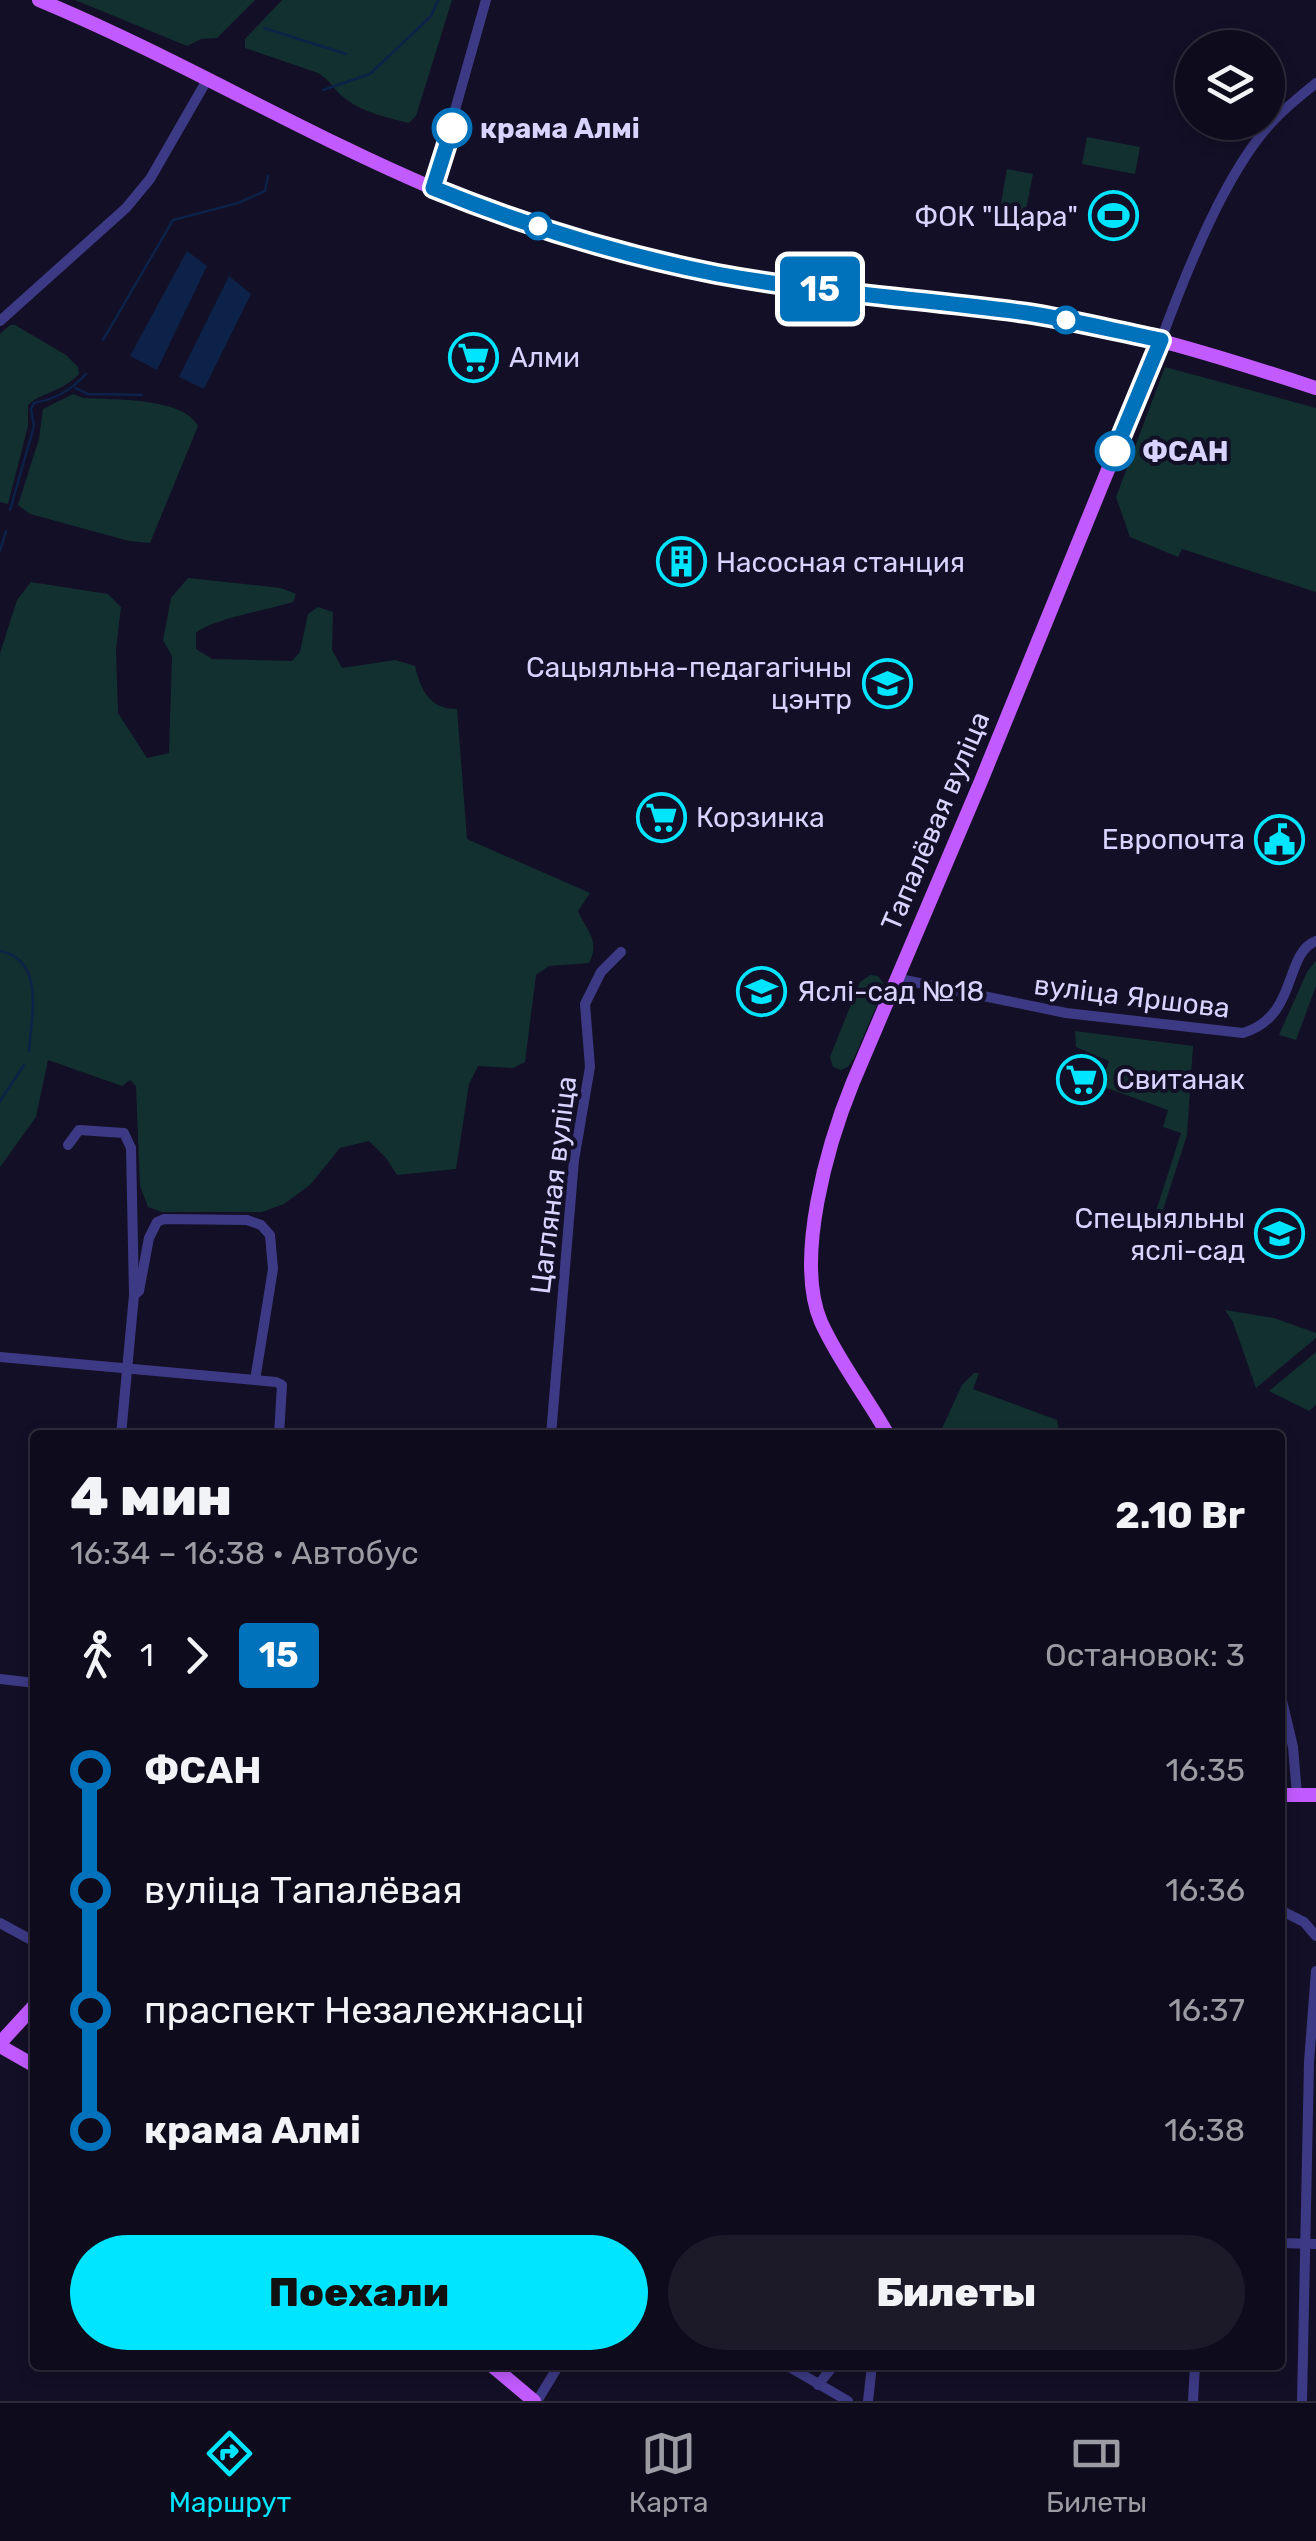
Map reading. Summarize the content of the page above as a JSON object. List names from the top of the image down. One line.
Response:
{"streets":{"main road":["Тапалёвая вуліца"],"street":["вуліца Яршова","Цагляная вуліца"]},"crossings":[["Тапалёвая вуліца","вуліца Яршова"]],"places":{"other":["крама Алмі","ФСАН"],"sports":["ФОК \"Щара\""],"supermarket":["Алми","Корзинка","Свитанак"],"building":["Насосная станция"],"school or university":["Сацыяльна-педагагічны цэнтр","Яслі-сад №18","Спецыяльны яслі-сад"],"public building":["Европочта"]},"lines":["bus line 15"],"page":{"on_map":"15","heading":["4 мин","16:34 – 16:38 · Автобус","2.10 Br"],"legs":["1","15","Остановок: 3"],"list":[{"name":"ФСАН","value":"16:35"},{"name":"вуліца Тапалёвая","value":"16:36"},{"name":"праспект Незалежнасці","value":"16:37"},{"name":"крама Алмі","value":"16:38"}],"buttons":["Поехали","Билеты"],"tabs":["Маршрут","Карта","Билеты"]}}
